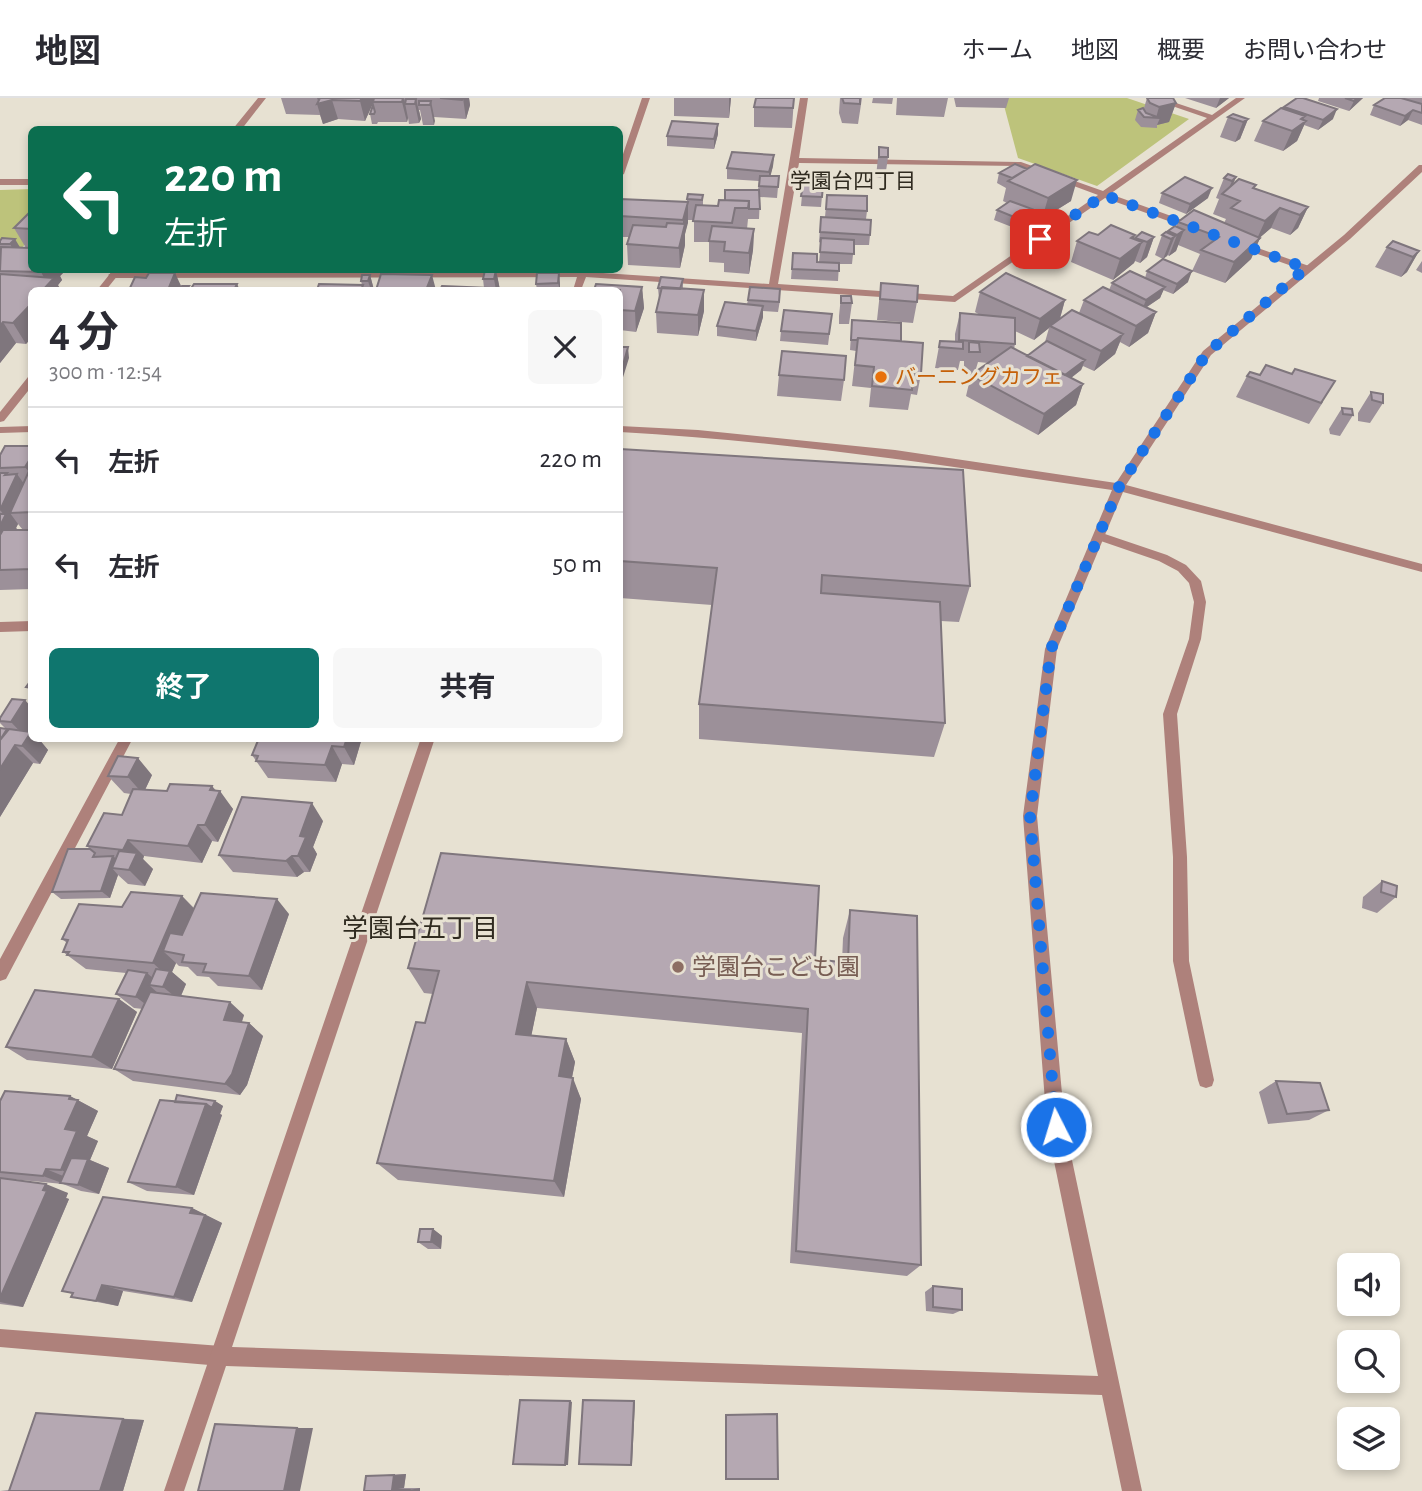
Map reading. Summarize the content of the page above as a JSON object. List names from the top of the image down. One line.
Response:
{"districts":["学園台四丁目","学園台五丁目"],"places":["バーニングカフェ","学園台こども園"],"page":{"header":"地図","nav":["ホーム","地図","概要","お問い合わせ"],"turn":["220 m","左折"],"heading":["4 分","300 m · 12:54"],"list":[{"name":"左折","value":"220 m"},{"name":"左折","value":"50 m"}],"buttons":["終了","共有"]}}
